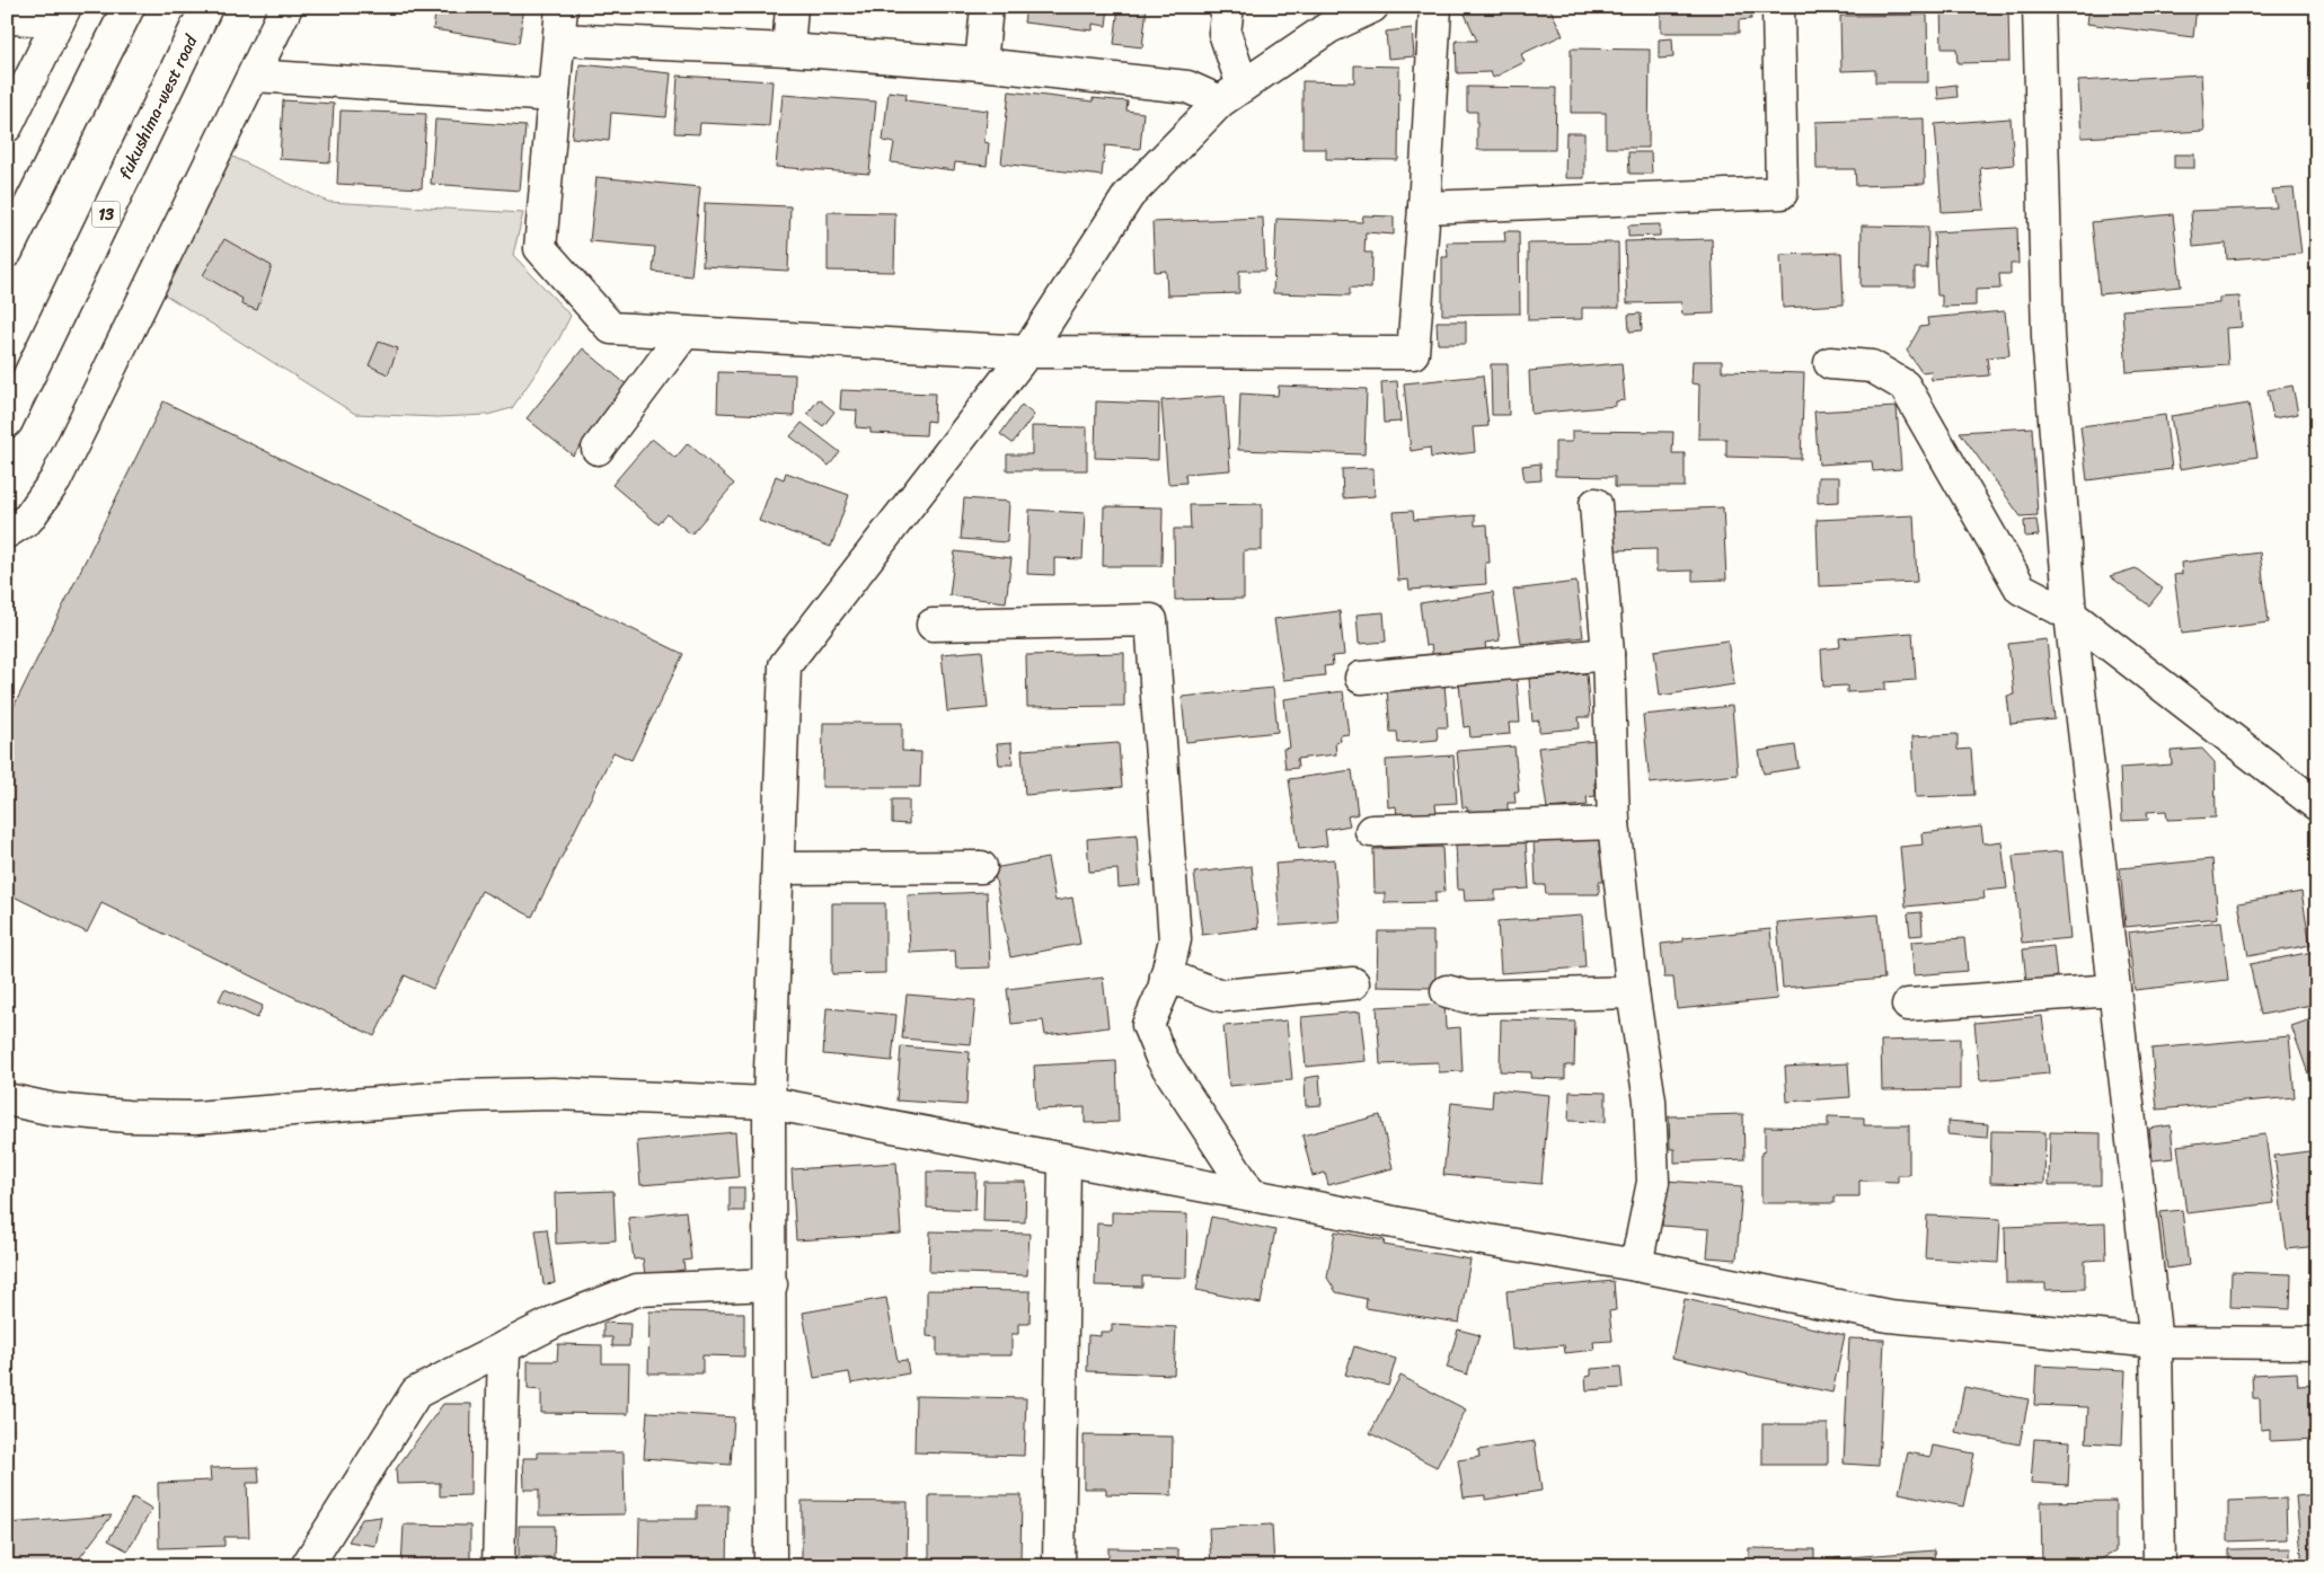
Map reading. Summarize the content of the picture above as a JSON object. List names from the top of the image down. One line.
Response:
{"streets":{"main road":["fukushima-west road","13"]}}
